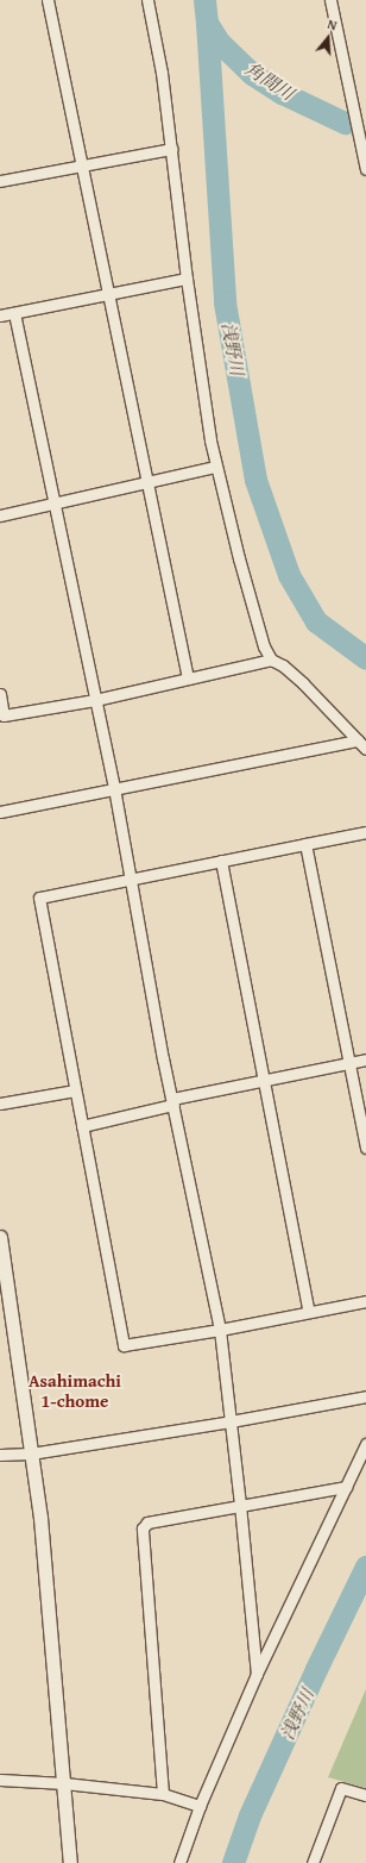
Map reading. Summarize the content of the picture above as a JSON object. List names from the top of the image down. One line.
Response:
{"districts":["Asahimachi 1-chome"],"water":["角間川","浅野川"],"north":"top"}
